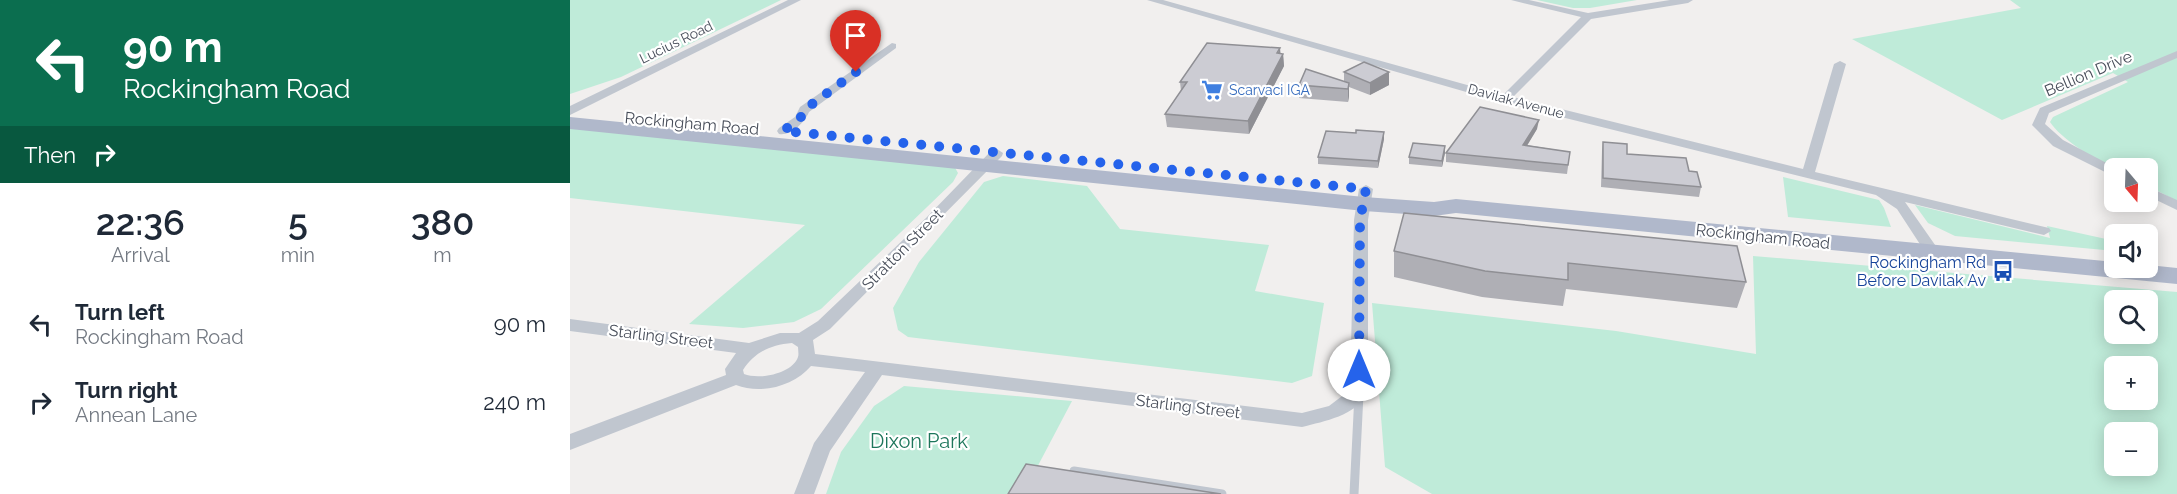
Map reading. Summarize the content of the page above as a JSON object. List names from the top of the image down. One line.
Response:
{"streets":{"main road":["Rockingham Road"],"street":["Lucius Road","Bellion Drive","Davilak Avenue","Stratton Street","Starling Street"]},"crossings":[["Lucius Road","Rockingham Road"],["Davilak Avenue","Rockingham Road"],["Rockingham Road","Stratton Street"]],"parks":["Dixon Park"],"places":{"supermarket":["Scarvaci IGA"],"bus stop":["Rockingham Rd Before Davilak Av"]},"north":"bottom","page":{"turn":["90 m","Rockingham Road"],"then":"Then","map_buttons":["+","−"],"eta":["22:36","Arrival","5","min","380","m"],"list":[{"name":"Turn left","note":"Rockingham Road","value":"90 m"},{"name":"Turn right","note":"Annean Lane","value":"240 m"}]}}
